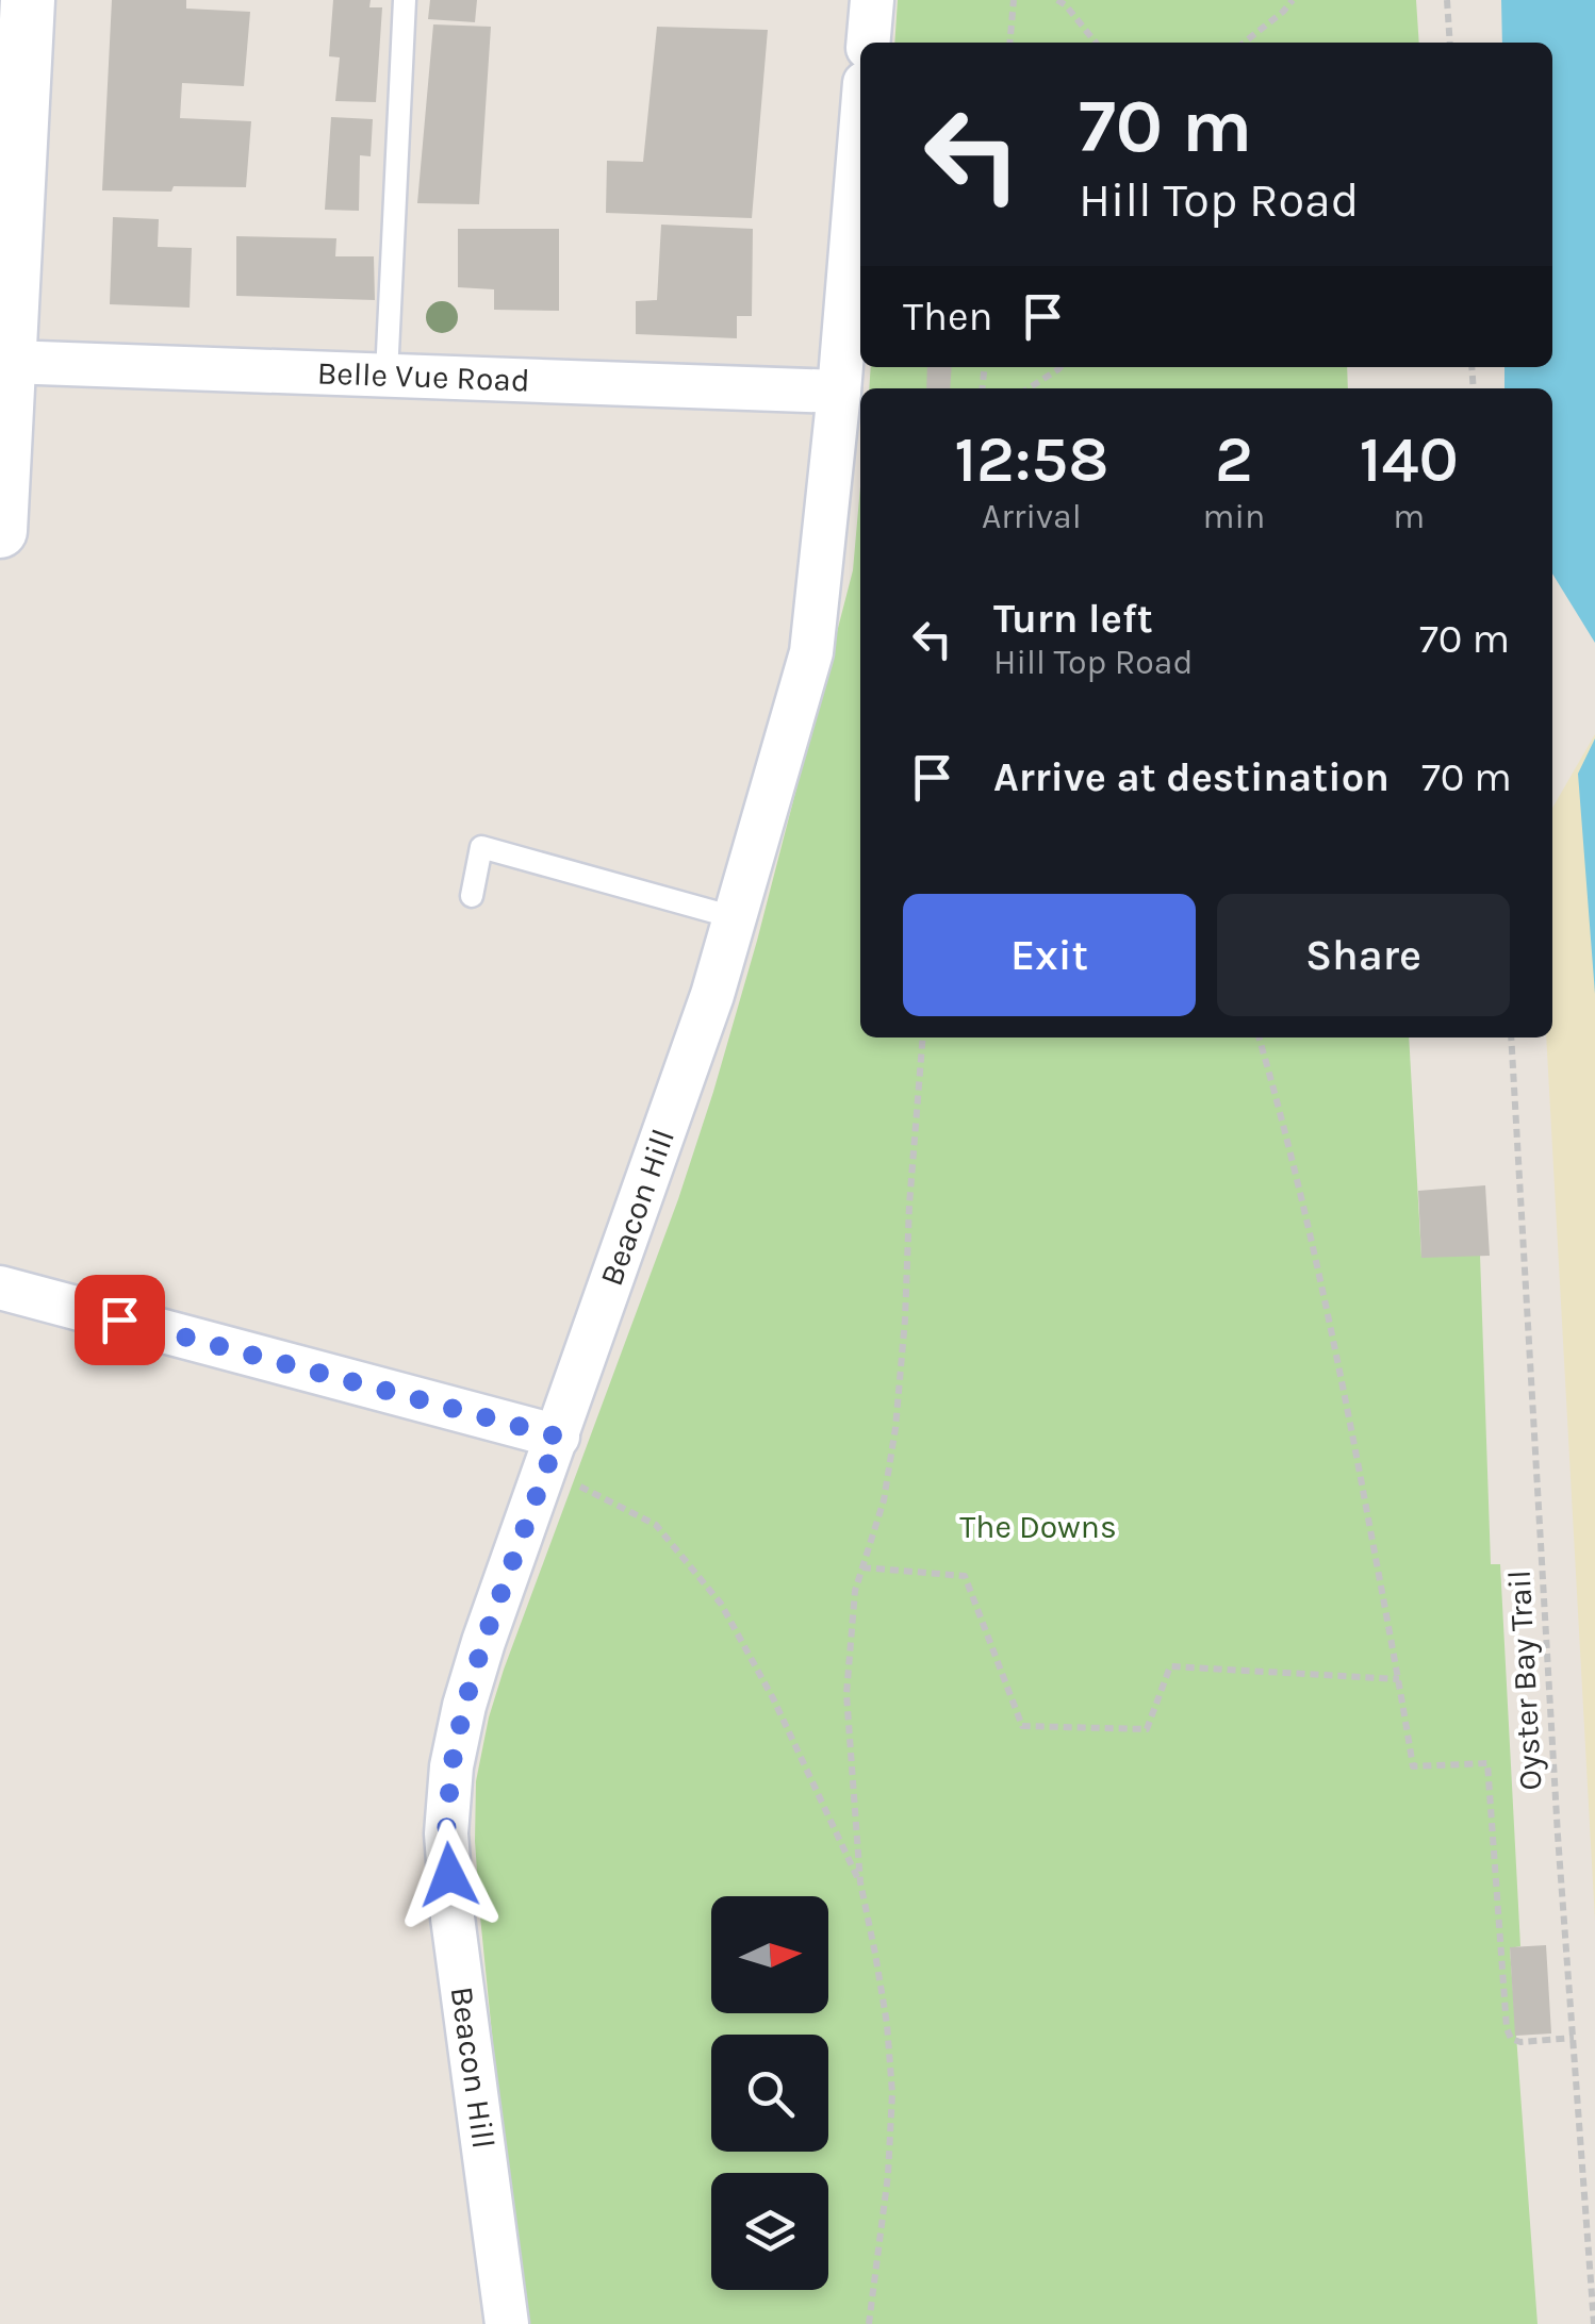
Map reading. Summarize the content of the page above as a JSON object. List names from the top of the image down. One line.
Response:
{"streets":{"street":["Belle Vue Road","Beacon Hill"],"path":["Oyster Bay Trail"]},"crossings":[["Belle Vue Road","Beacon Hill"]],"parks":["The Downs"],"north":"right","page":{"turn":["70 m","Hill Top Road"],"then":"Then","eta":["12:58","Arrival","2","min","140","m"],"list":[{"name":"Turn left","note":"Hill Top Road","value":"70 m"},{"name":"Arrive at destination","value":"70 m"}],"buttons":["Exit","Share"]}}
